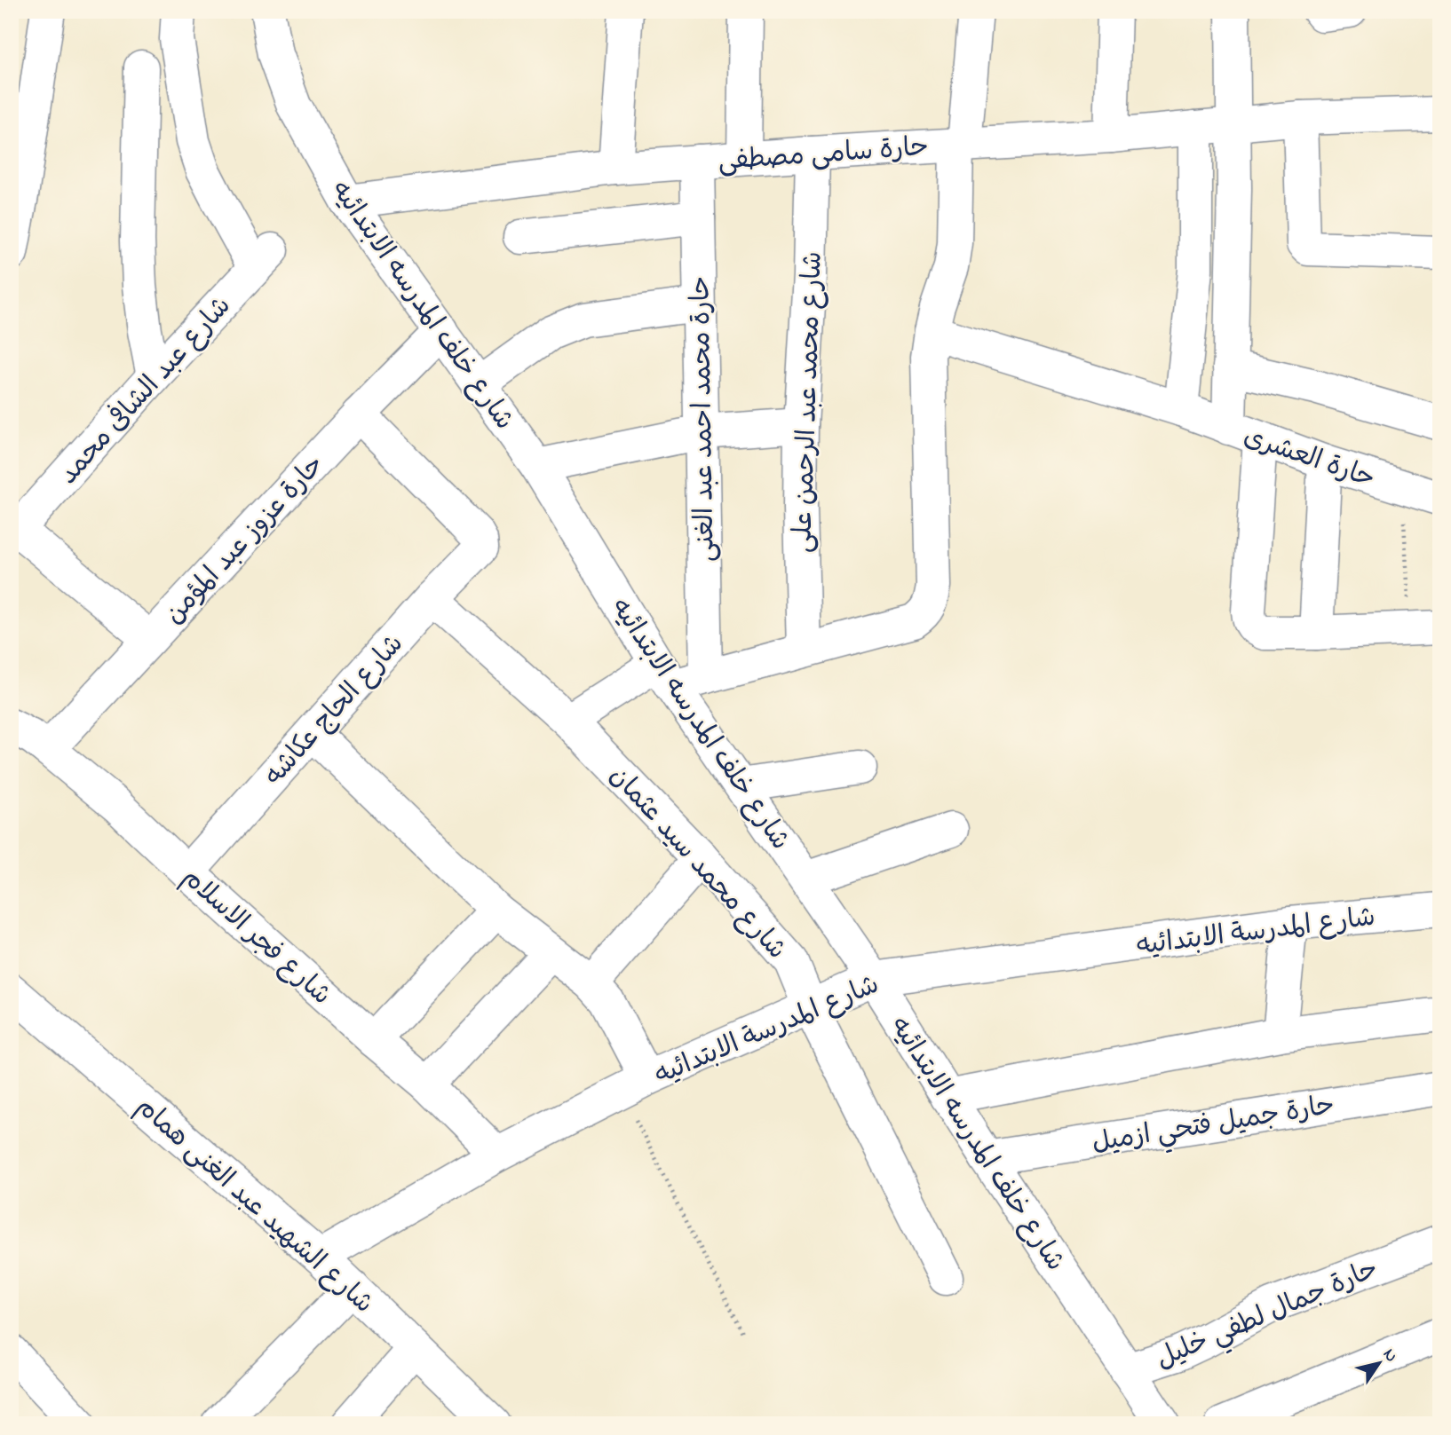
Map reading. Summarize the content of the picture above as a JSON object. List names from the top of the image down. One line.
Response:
{"streets":{"street":["حارة سامى مصطفى","شارع خلف المدرسه الابتدائيه","شارع عبد الشافى محمد","شارع محمد عبد الرحمن على","حارة محمد احمد عبد الغنى","حارة العشرى","حارة عزوز عبد المؤمن","شارع الحاج عكاشه","شارع محمد سيد عثمان","شارع المدرسة الابتدائيه","شارع فجر الاسلام","حارة جميل فتحي ازميل","شارع الشهيد عبد الغنى همام","حارة جمال لطفي خليل"]},"crossings":[["حارة سامى مصطفى","شارع خلف المدرسه الابتدائيه"],["حارة سامى مصطفى","شارع محمد عبد الرحمن على"],["حارة سامى مصطفى","حارة محمد احمد عبد الغنى"],["شارع خلف المدرسه الابتدائيه","حارة عزوز عبد المؤمن"],["شارع خلف المدرسه الابتدائيه","شارع المدرسة الابتدائيه"],["شارع خلف المدرسه الابتدائيه","حارة جميل فتحي ازميل"],["شارع خلف المدرسه الابتدائيه","حارة جمال لطفي خليل"],["حارة عزوز عبد المؤمن","شارع الحاج عكاشه"],["حارة عزوز عبد المؤمن","شارع فجر الاسلام"],["شارع الحاج عكاشه","شارع محمد سيد عثمان"],["شارع الحاج عكاشه","شارع فجر الاسلام"],["شارع محمد سيد عثمان","شارع المدرسة الابتدائيه"],["شارع المدرسة الابتدائيه","شارع فجر الاسلام"],["شارع المدرسة الابتدائيه","شارع الشهيد عبد الغنى همام"]],"north":"top right"}
